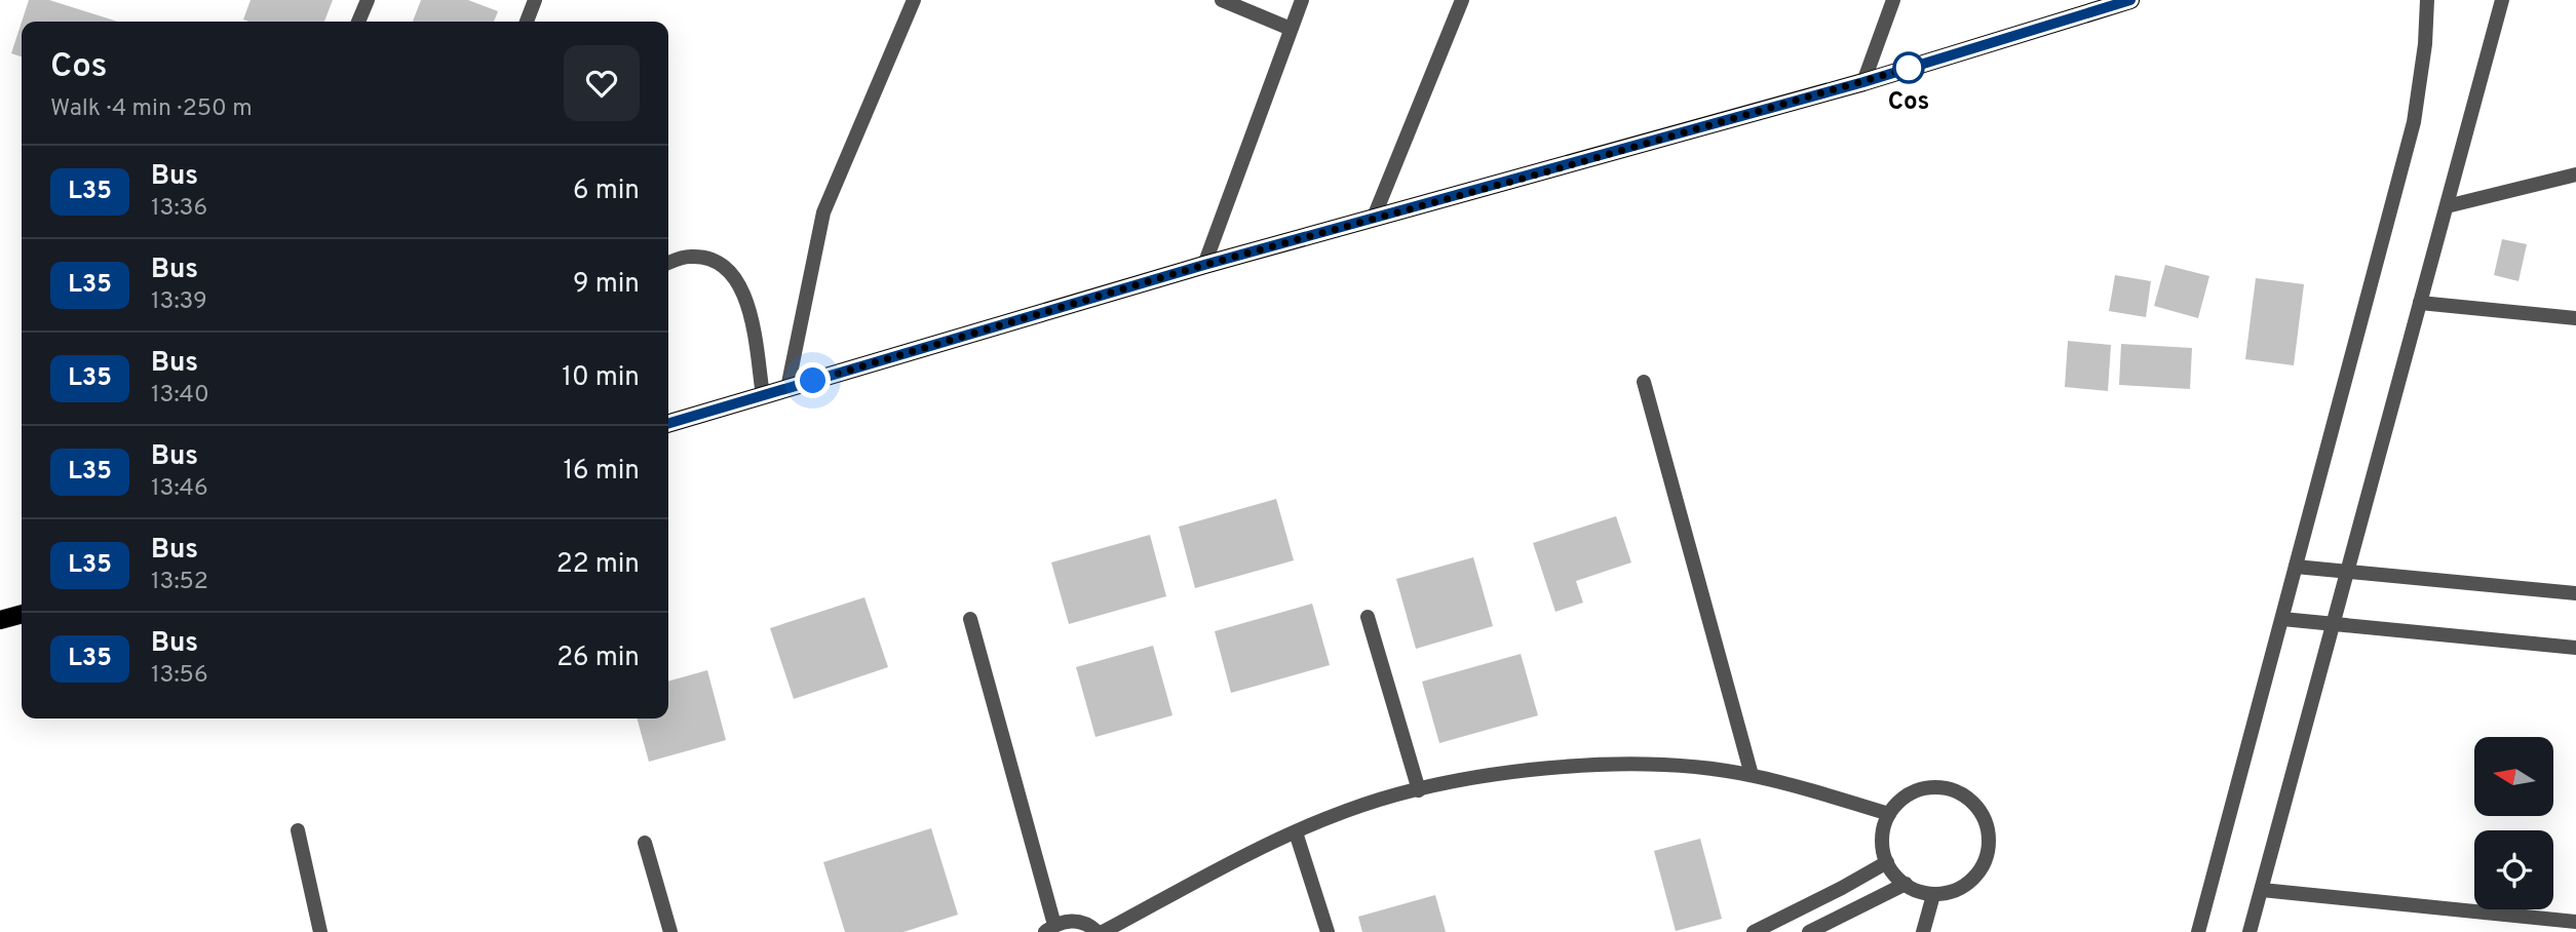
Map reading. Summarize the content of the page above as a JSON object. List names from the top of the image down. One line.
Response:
{"places":["Cos"],"lines":["bus line L35"],"north":"left","page":{"heading":["Cos","Walk · 4 min · 250 m"],"list":[{"mark":"L35","name":"Bus","note":"13:36","value":"6 min"},{"mark":"L35","name":"Bus","note":"13:39","value":"9 min"},{"mark":"L35","name":"Bus","note":"13:40","value":"10 min"},{"mark":"L35","name":"Bus","note":"13:46","value":"16 min"},{"mark":"L35","name":"Bus","note":"13:52","value":"22 min"},{"mark":"L35","name":"Bus","note":"13:56","value":"26 min"}]}}
